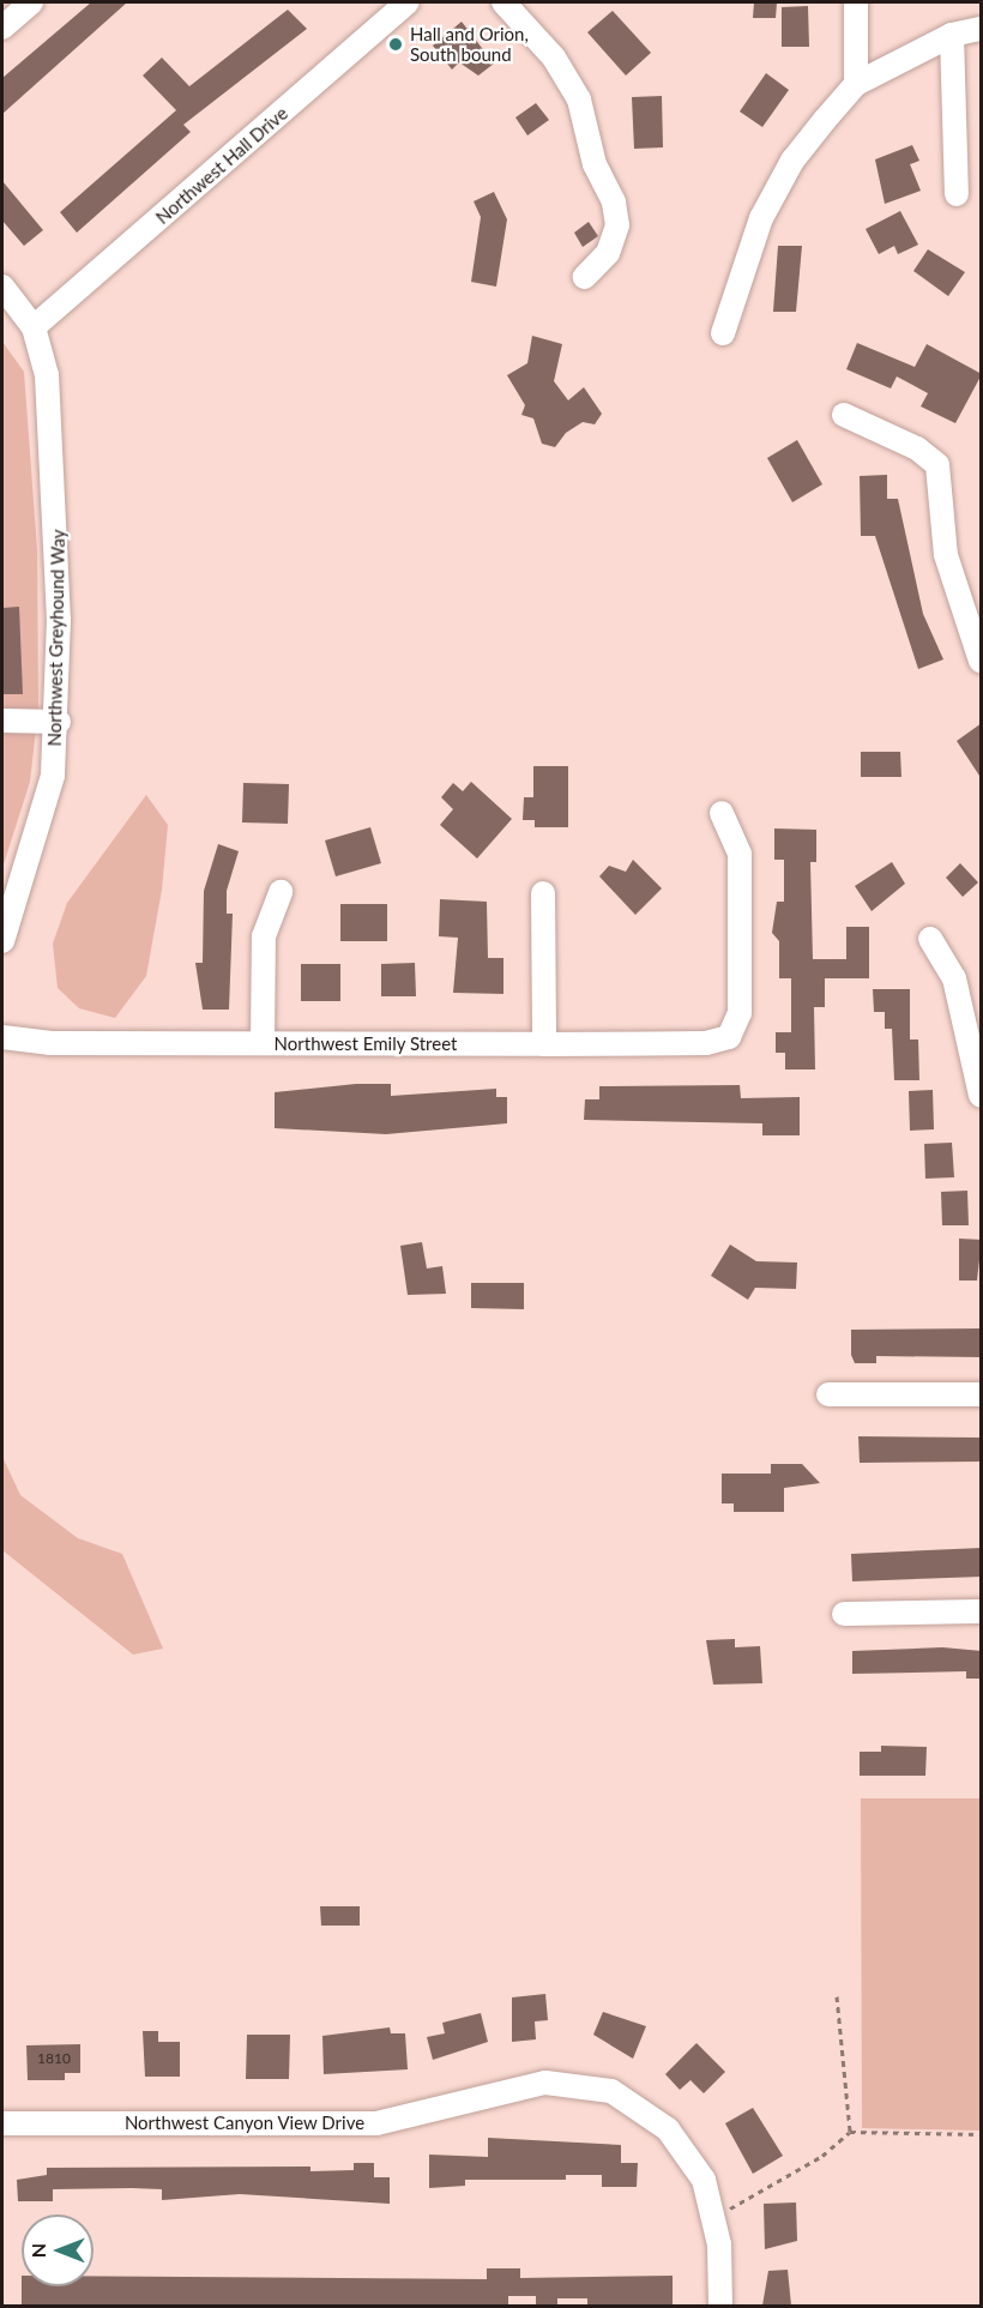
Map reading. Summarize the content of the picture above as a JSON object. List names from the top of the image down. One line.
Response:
{"streets":{"street":["Northwest Hall Drive","Northwest Greyhound Way","Northwest Emily Street","Northwest Canyon View Drive"]},"crossings":[["Northwest Hall Drive","Northwest Greyhound Way"]],"places":["Hall and Orion, South bound"],"house_numbers":["1810"],"north":"left"}
